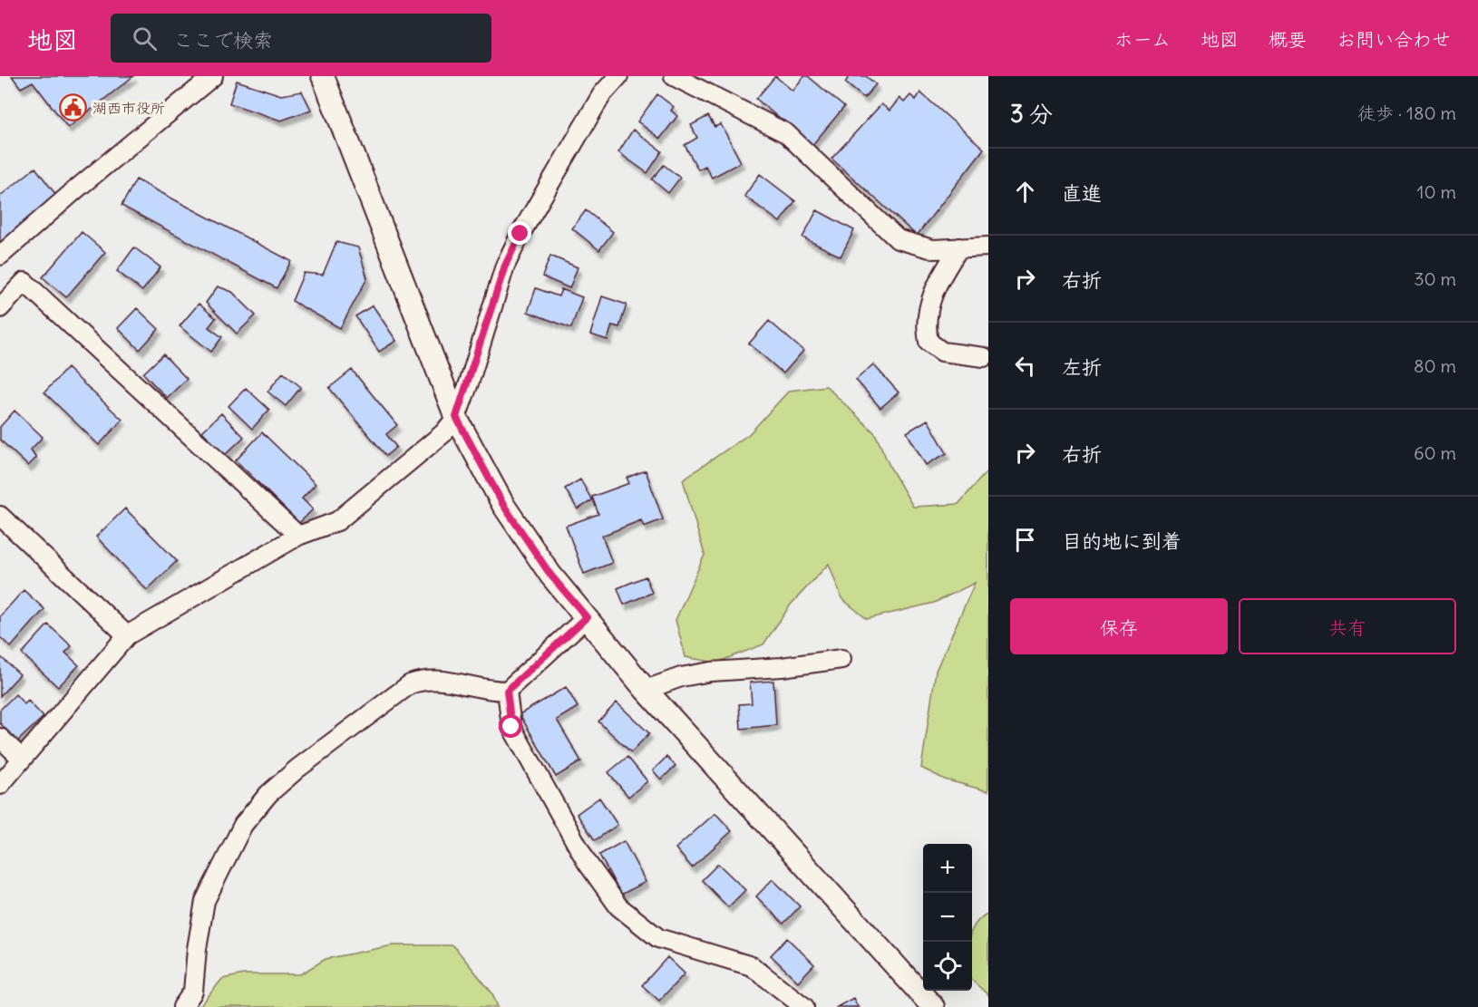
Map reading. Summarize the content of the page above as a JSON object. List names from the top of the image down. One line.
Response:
{"places":{"public building":["湖西市役所"]},"page":{"header":"地図","search":"ここで検索","nav":["ホーム","地図","概要","お問い合わせ"],"heading":["3 分","徒歩 · 180 m"],"list":[["直進","10 m"],["右折","30 m"],["左折","80 m"],["右折","60 m"],"目的地に到着"],"buttons":["保存","共有"],"map_buttons":["+","−"]}}
